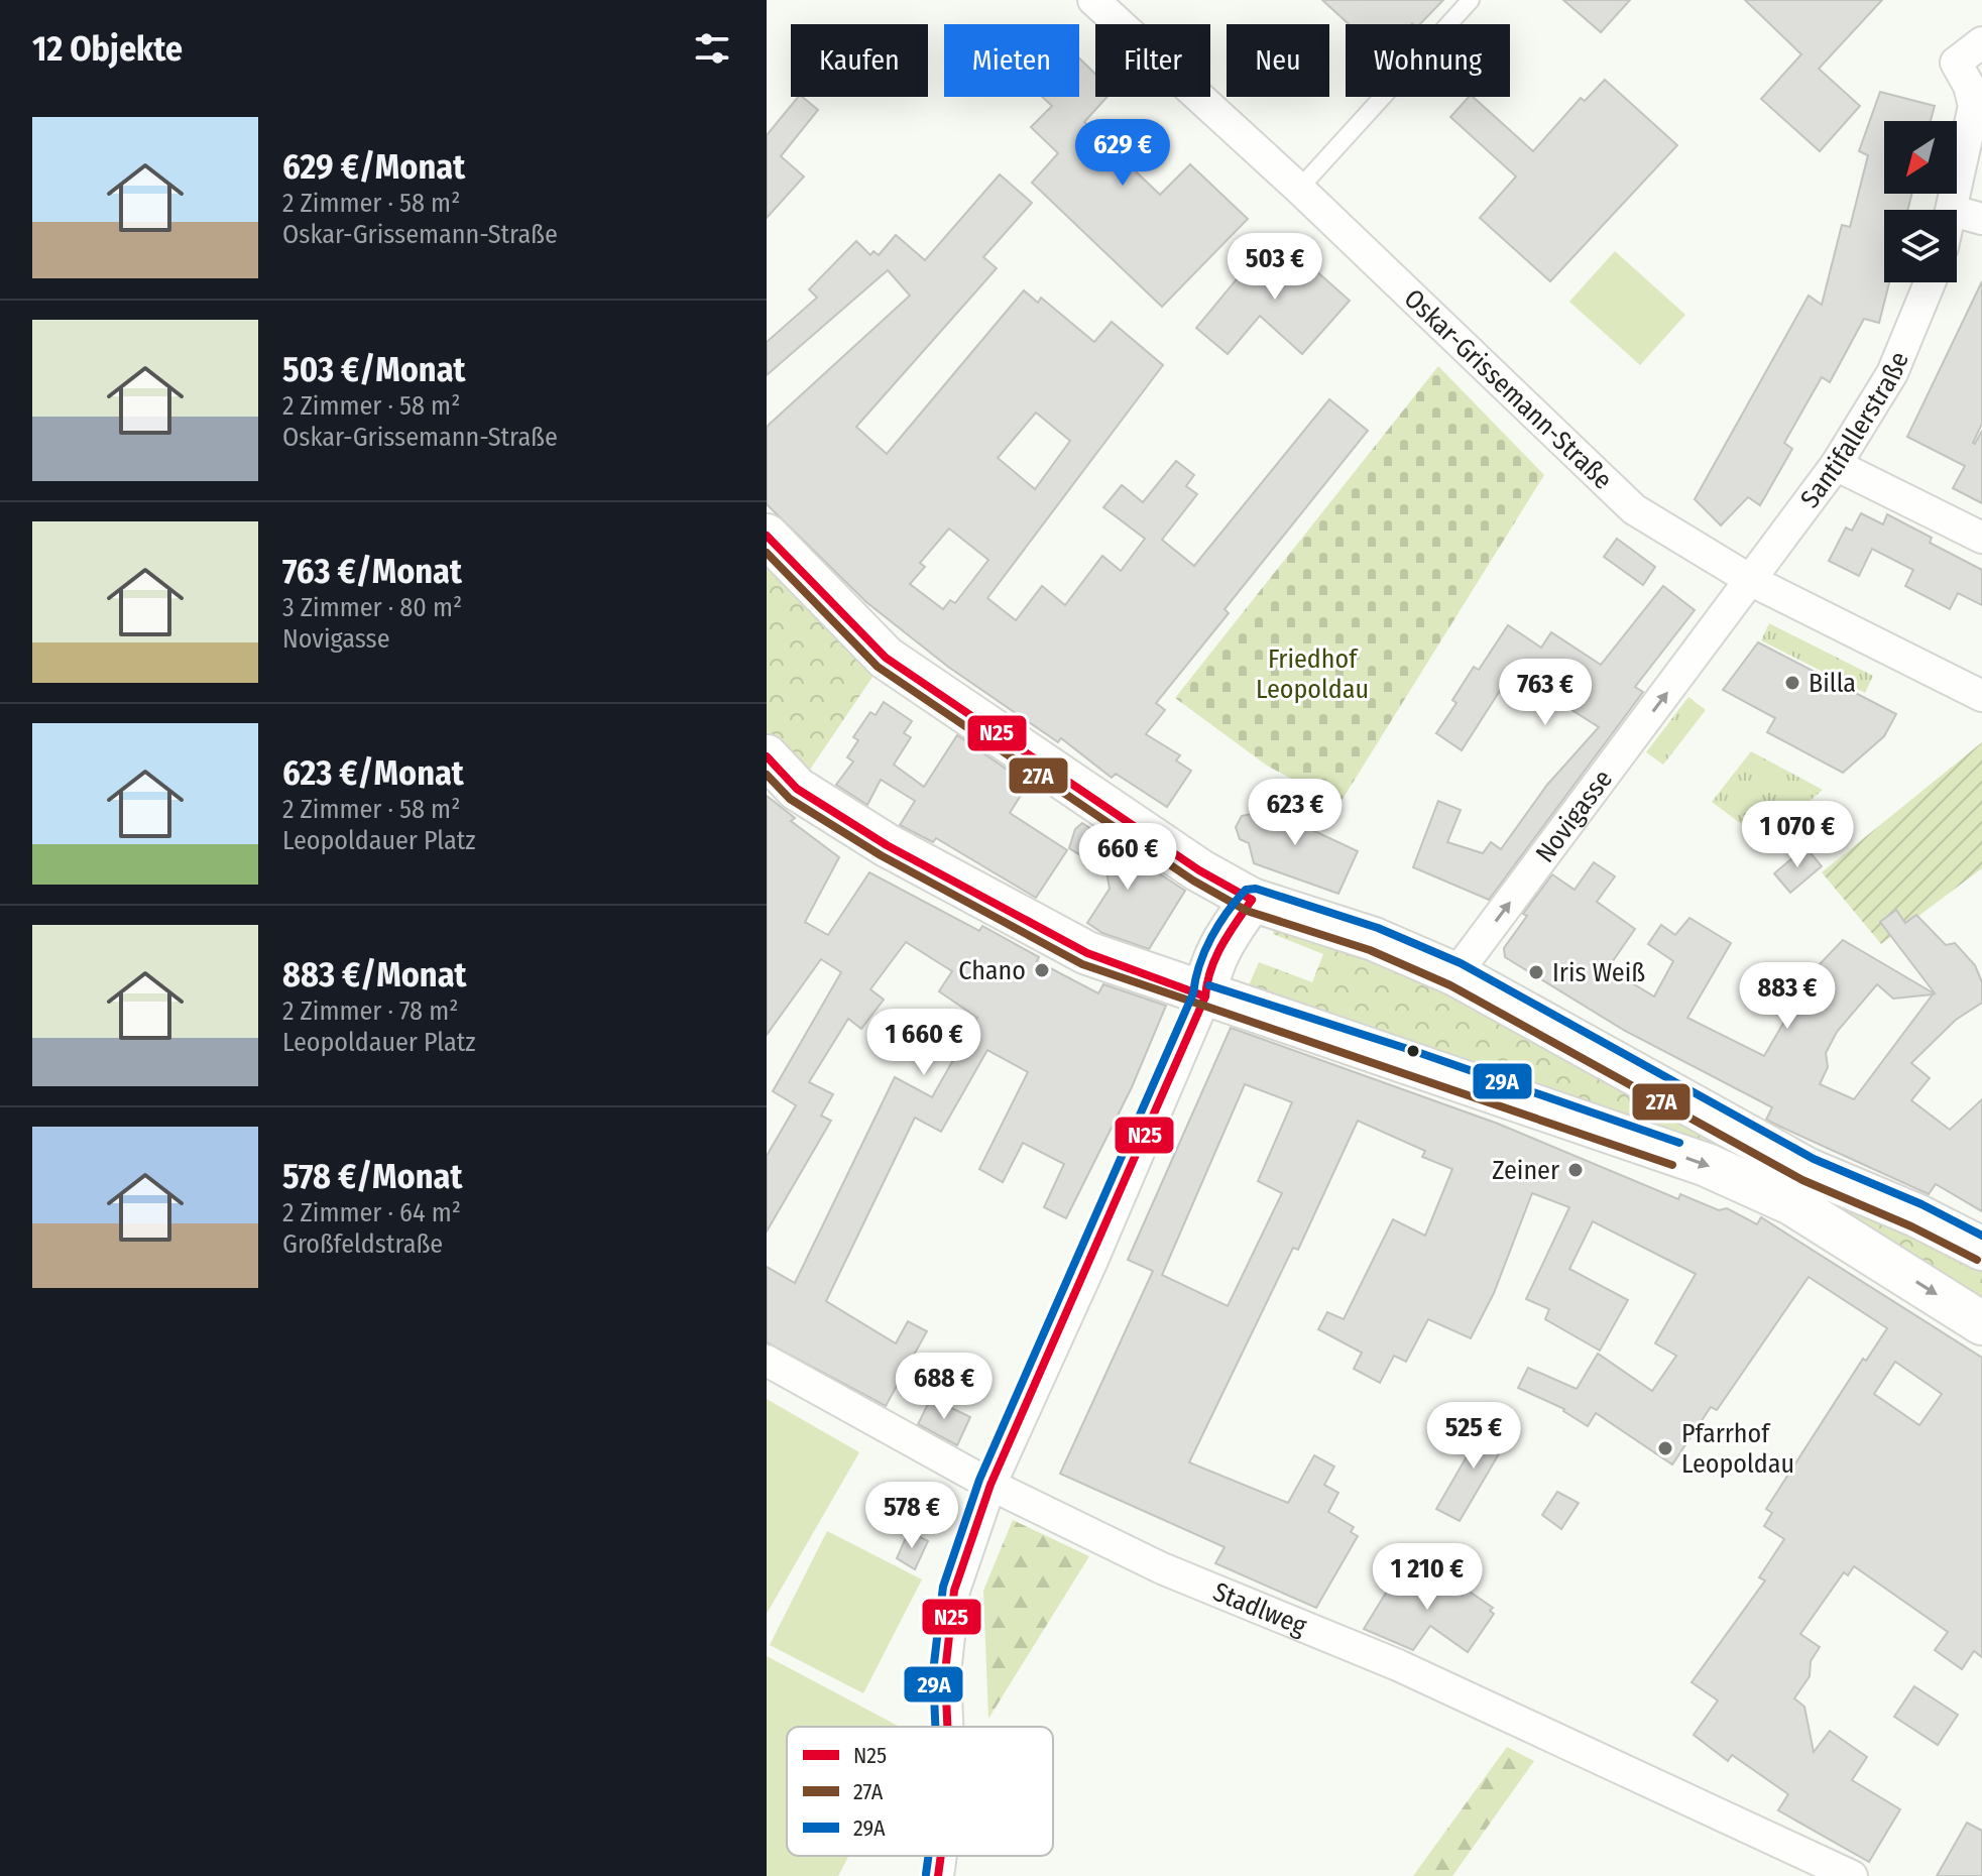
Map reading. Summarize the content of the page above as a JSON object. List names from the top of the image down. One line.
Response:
{"streets":{"street":["Oskar-Grissemann-Straße","Santifallerstraße","Novigasse","Stadlweg"]},"crossings":[["Oskar-Grissemann-Straße","Santifallerstraße"],["Oskar-Grissemann-Straße","Novigasse"],["Santifallerstraße","Novigasse"]],"one_way":["Novigasse"],"parks":["Friedhof Leopoldau"],"places":["Billa","Chano","Iris Weiß","Zeiner","Pfarrhof Leopoldau"],"lines":["transit line N25","transit line 27A","transit line 29A"],"legend":["N25","27A","29A"],"north":"bottom left","page":{"heading":"12 Objekte","chip":["Kaufen","Mieten","Filter","Neu","Wohnung"],"list":[{"name":"629 €/Monat","note":"2 Zimmer · 58 m² · Oskar-Grissemann-Straße"},{"name":"503 €/Monat","note":"2 Zimmer · 58 m² · Oskar-Grissemann-Straße"},{"name":"763 €/Monat","note":"3 Zimmer · 80 m² · Novigasse"},{"name":"623 €/Monat","note":"2 Zimmer · 58 m² · Leopoldauer Platz"},{"name":"883 €/Monat","note":"2 Zimmer · 78 m² · Leopoldauer Platz"},{"name":"578 €/Monat","note":"2 Zimmer · 64 m² · Großfeldstraße"}],"price":["629 €","503 €","763 €","623 €","1 070 €","660 €","883 €","1 660 €","688 €","525 €","578 €","1 210 €"]}}
